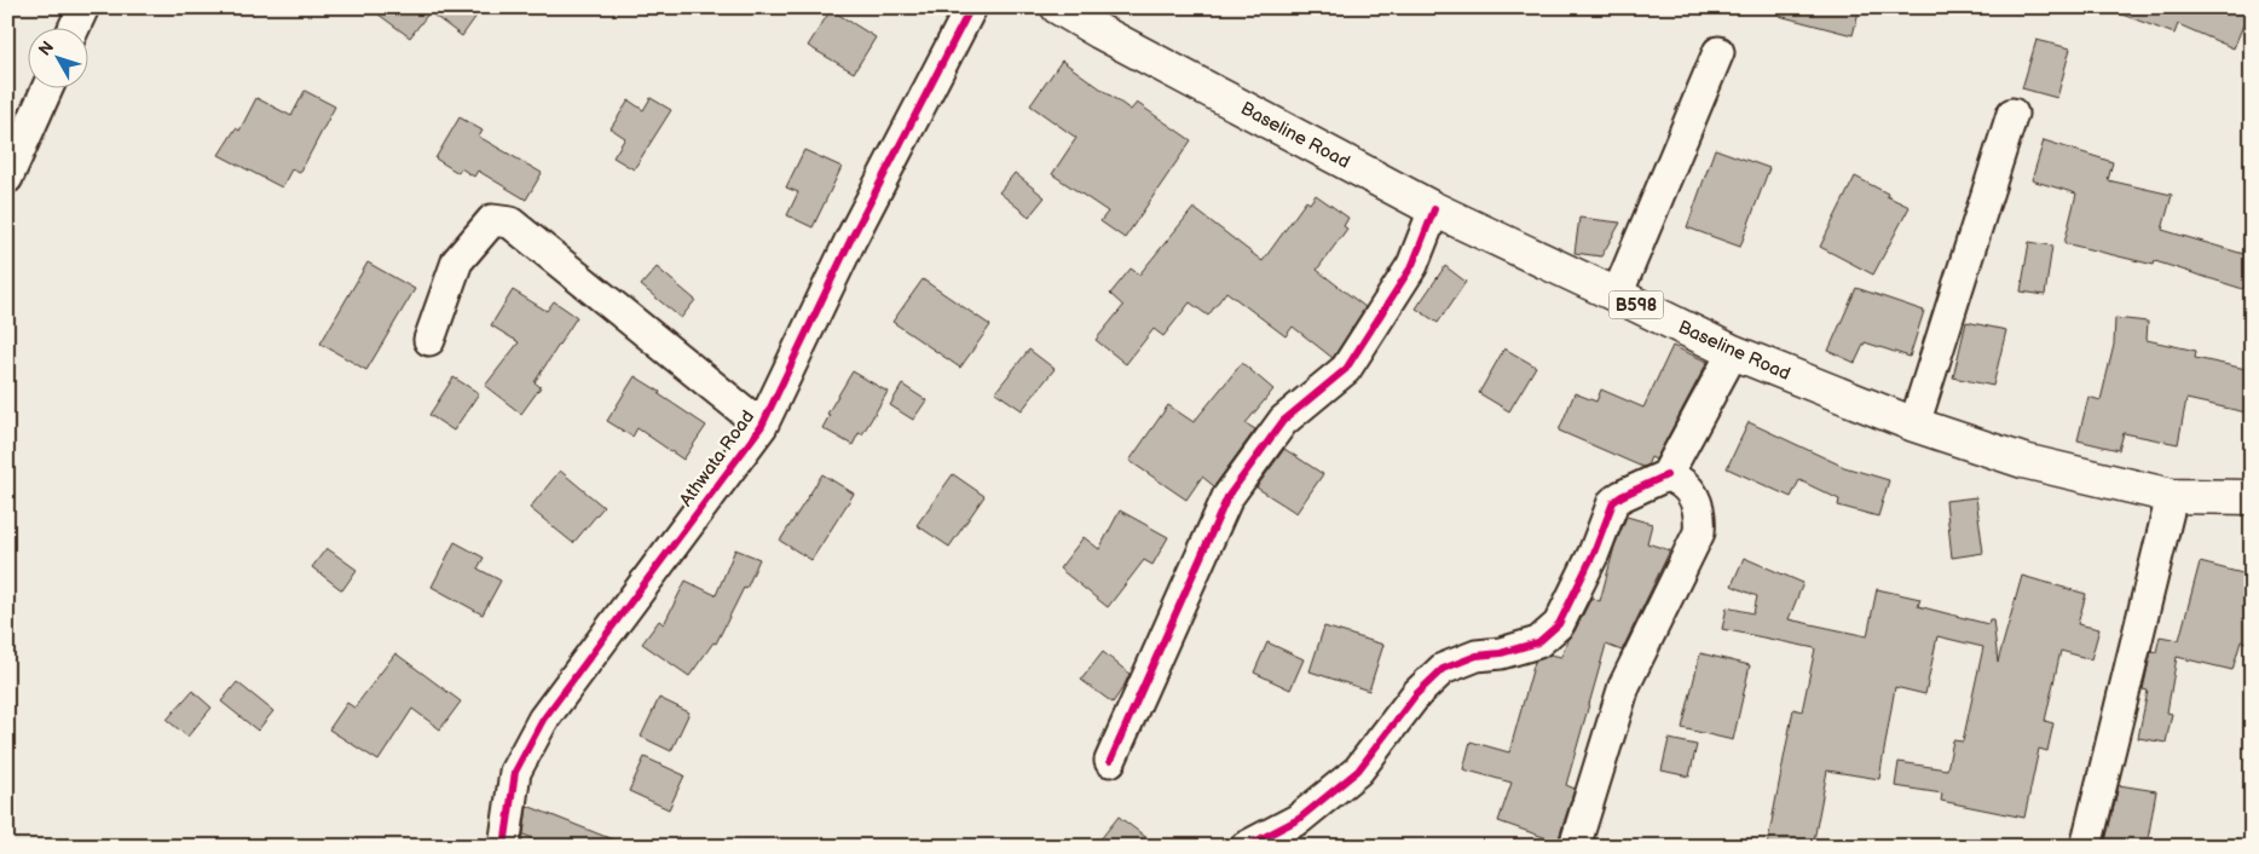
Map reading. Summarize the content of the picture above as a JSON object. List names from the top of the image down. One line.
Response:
{"streets":{"main road":["Baseline Road","B598"],"street":["Athwata Road"]},"north":"top left"}
